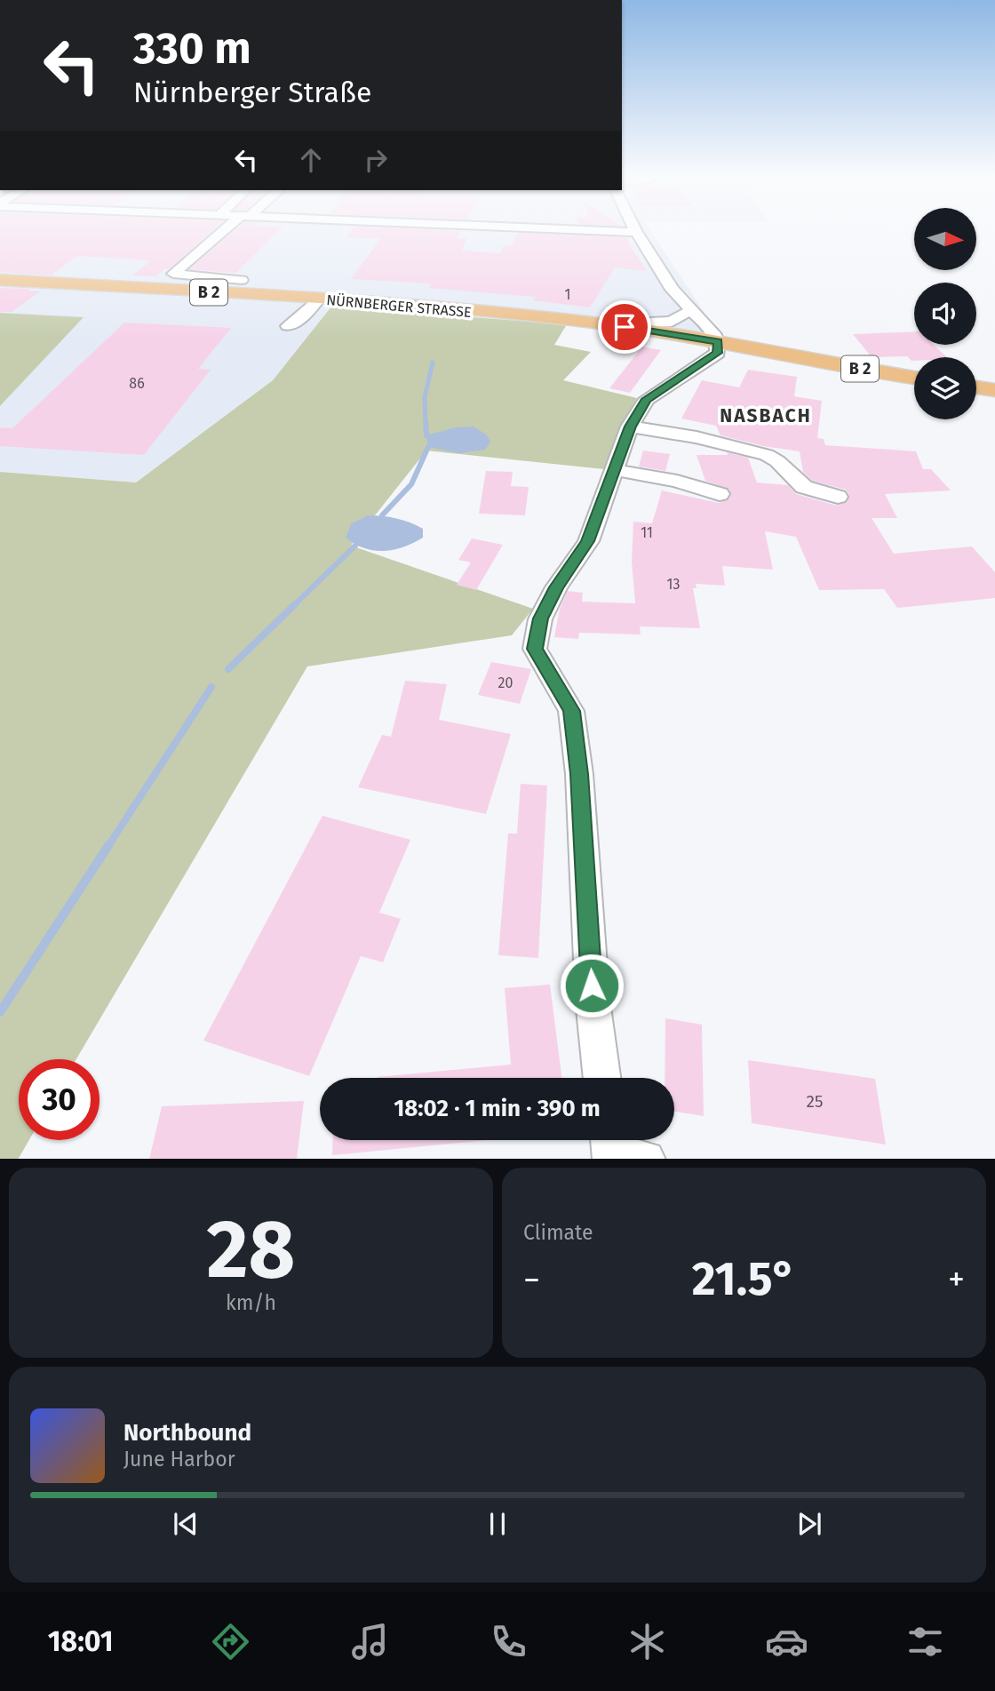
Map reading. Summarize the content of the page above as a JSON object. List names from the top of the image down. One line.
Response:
{"streets":{"main road":["B 2","NÜRNBERGER STRASSE"]},"districts":["NASBACH"],"house_numbers":["1","86","11","13","20","25"],"north":"right","page":{"turn":["330 m","Nürnberger Straße"],"limit":"30","trip":"18:02 · 1 min · 390 m","tile":[["28","km/h"],"Climate"],"heat":["−","21.5°","+"],"song":["Northbound","June Harbor"],"tabs":"18:01"}}
